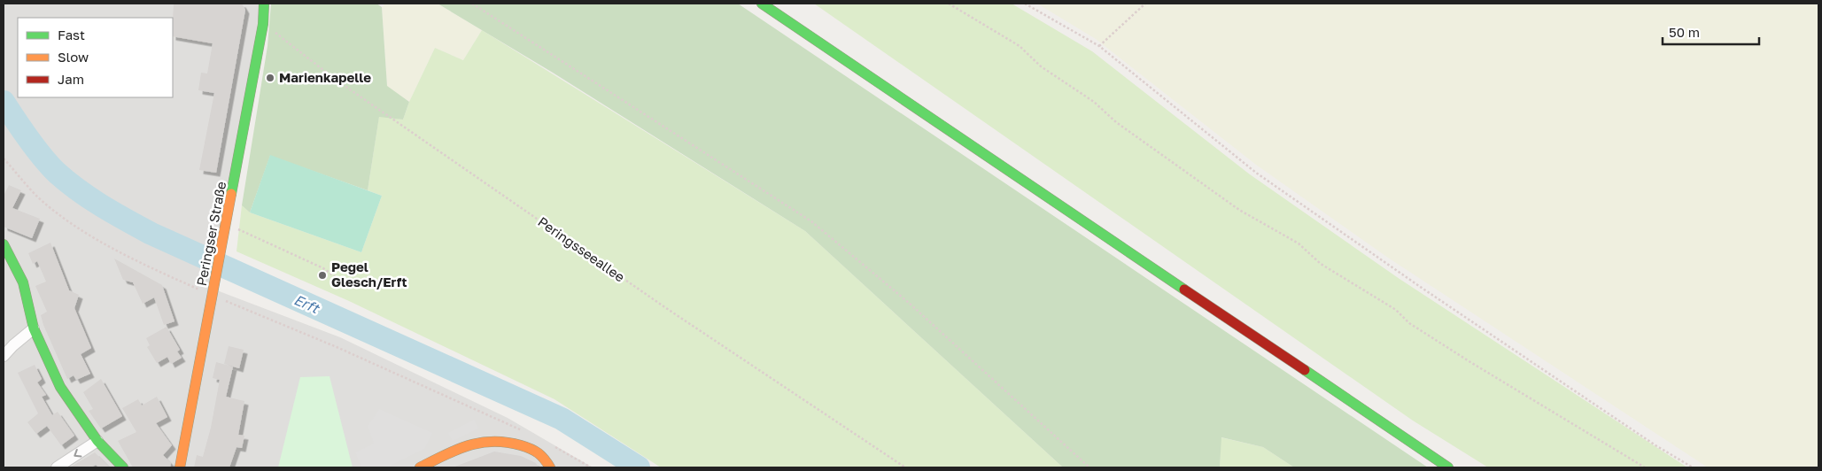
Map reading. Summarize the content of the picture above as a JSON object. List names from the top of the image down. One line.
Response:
{"streets":{"street":["Peringser Straße"],"path":["Peringsseeallee"]},"crossings":[["Peringser Straße","Peringsseeallee"]],"water":["Erft"],"places":["Marienkapelle","Pegel Glesch/Erft"],"legend":["Fast","Slow","Jam"],"scale_bar":"50 m"}
